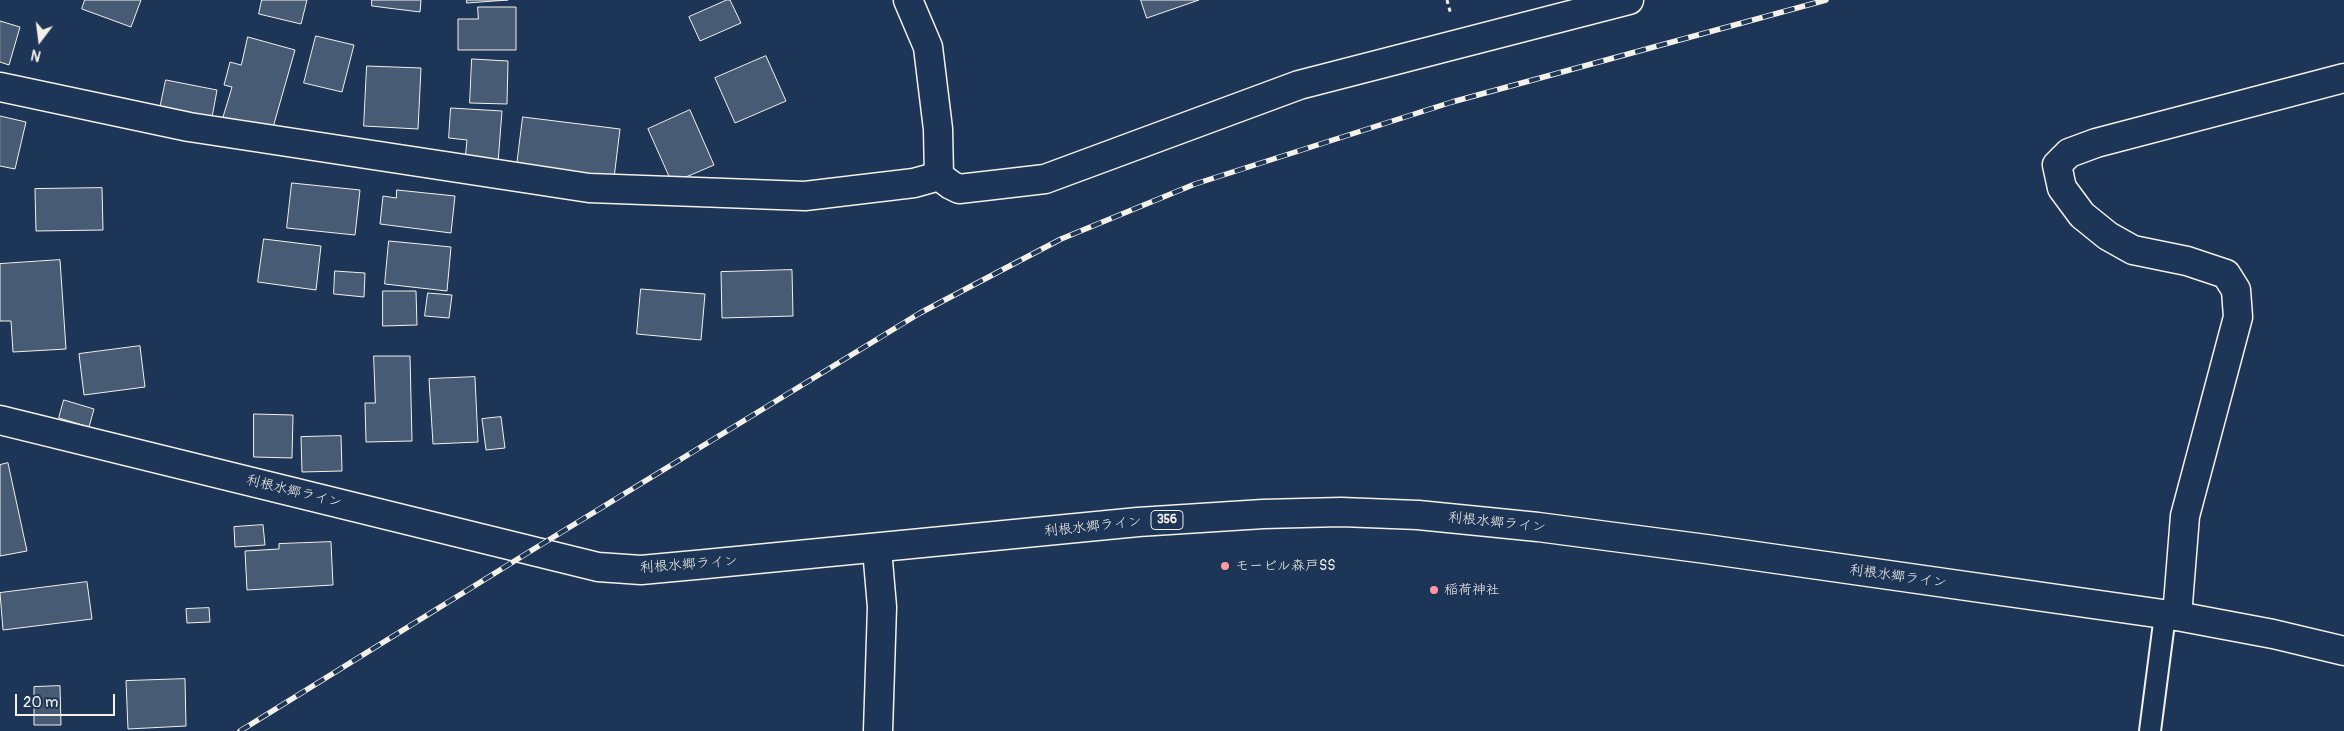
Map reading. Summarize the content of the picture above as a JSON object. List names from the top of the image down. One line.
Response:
{"streets":{"main road":["利根水郷ライン","356"]},"places":["モービル森戸SS","稲荷神社"],"scale_bar":"20 m","north":"bottom"}
